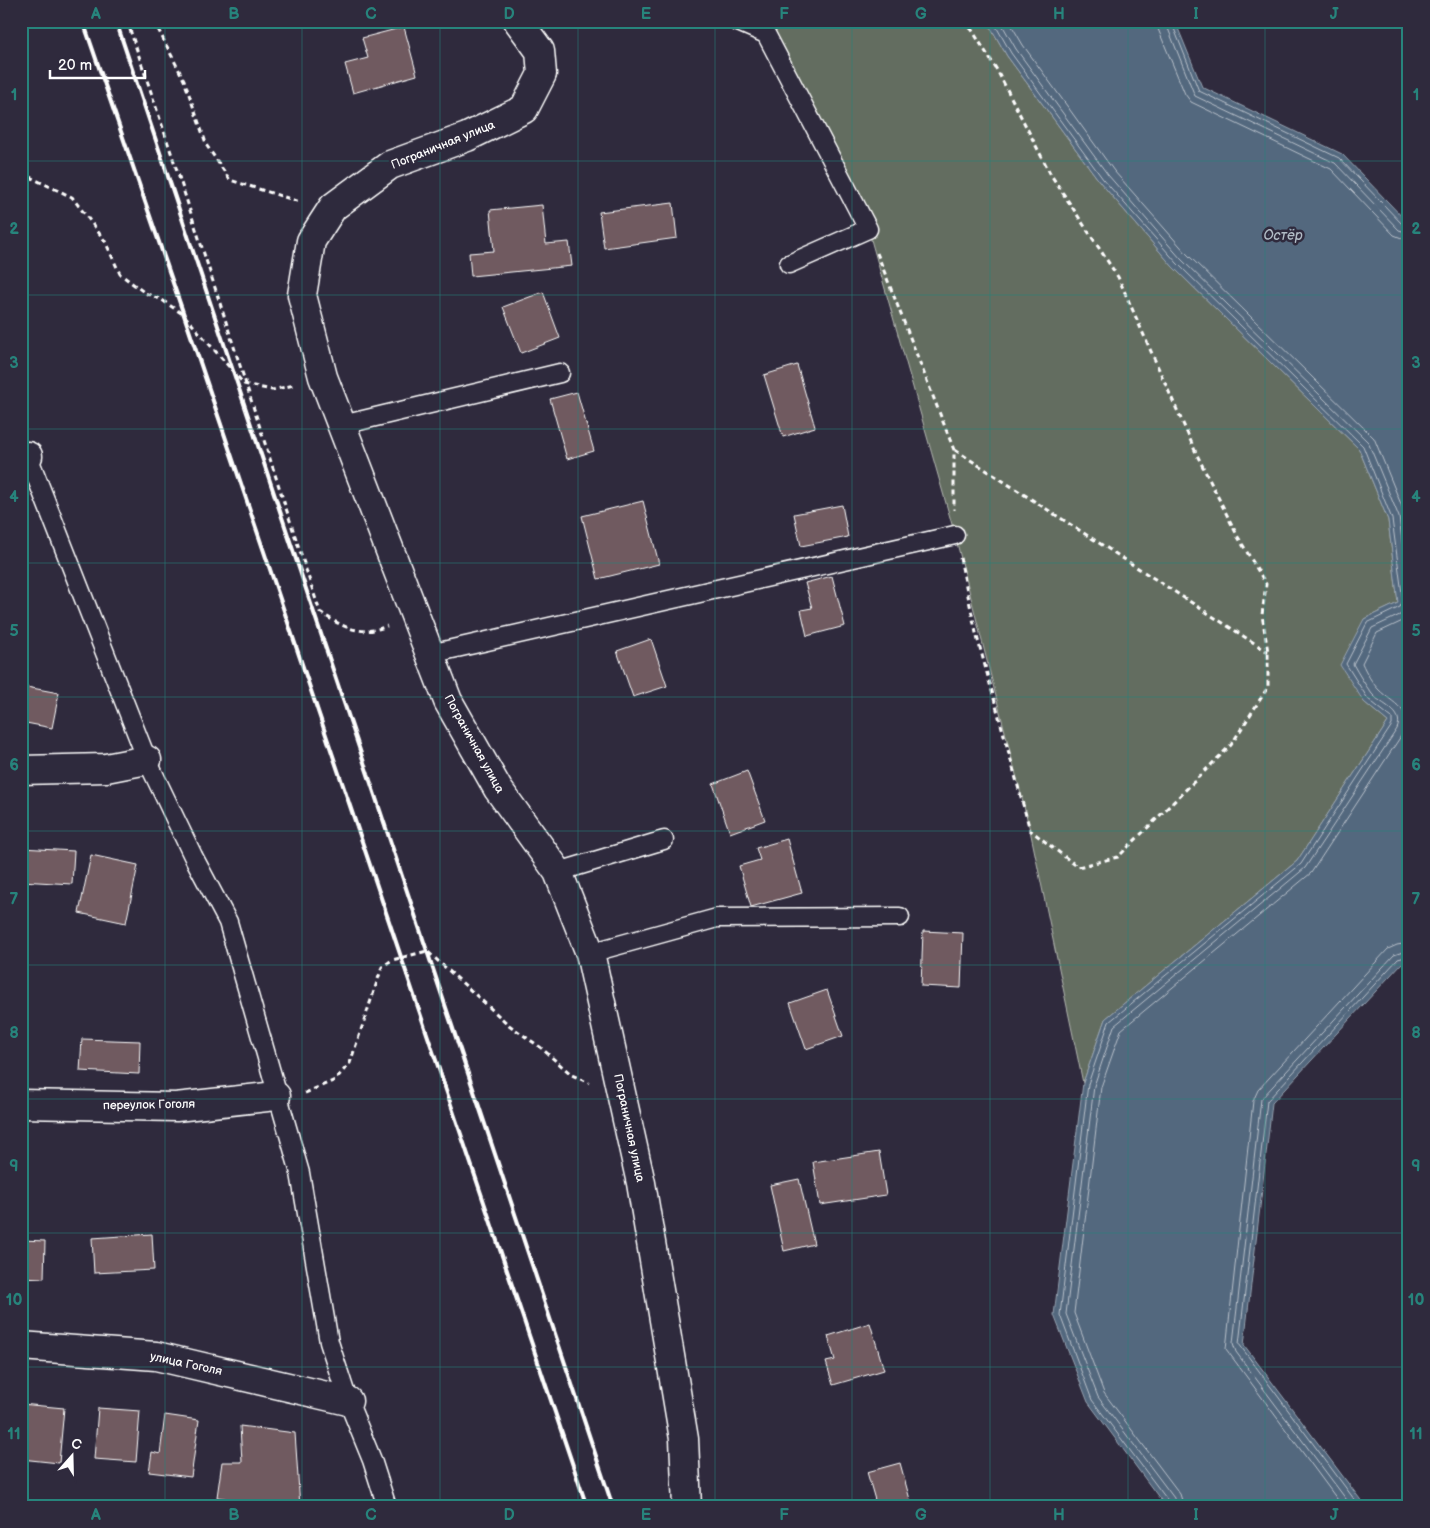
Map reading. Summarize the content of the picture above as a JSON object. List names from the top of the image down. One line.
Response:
{"streets":{"street":["Пограничная улица","переулок Гоголя","улица Гоголя"]},"water":["Остёр"],"scale_bar":"20 m","north":"top","grid":{"columns":["A","B","C","D","E","F","G","H","I","J"],"rows":["1","2","3","4","5","6","7","8","9","10","11"]}}
